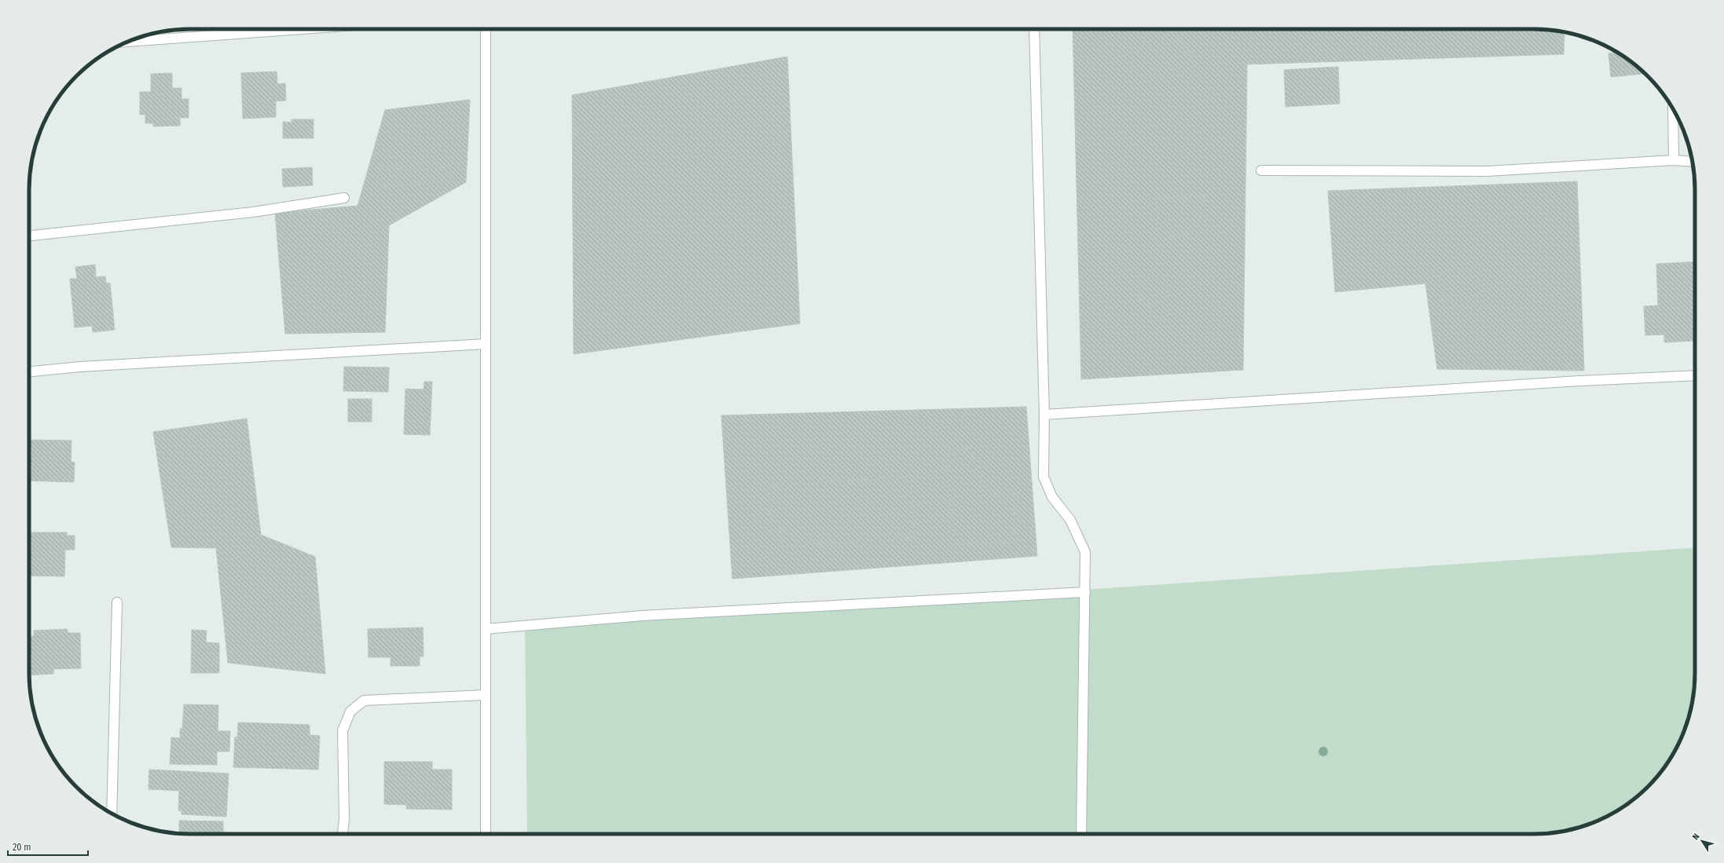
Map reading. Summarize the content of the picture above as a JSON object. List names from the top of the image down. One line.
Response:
{"scale_bar":"20 m","north":"top left"}
